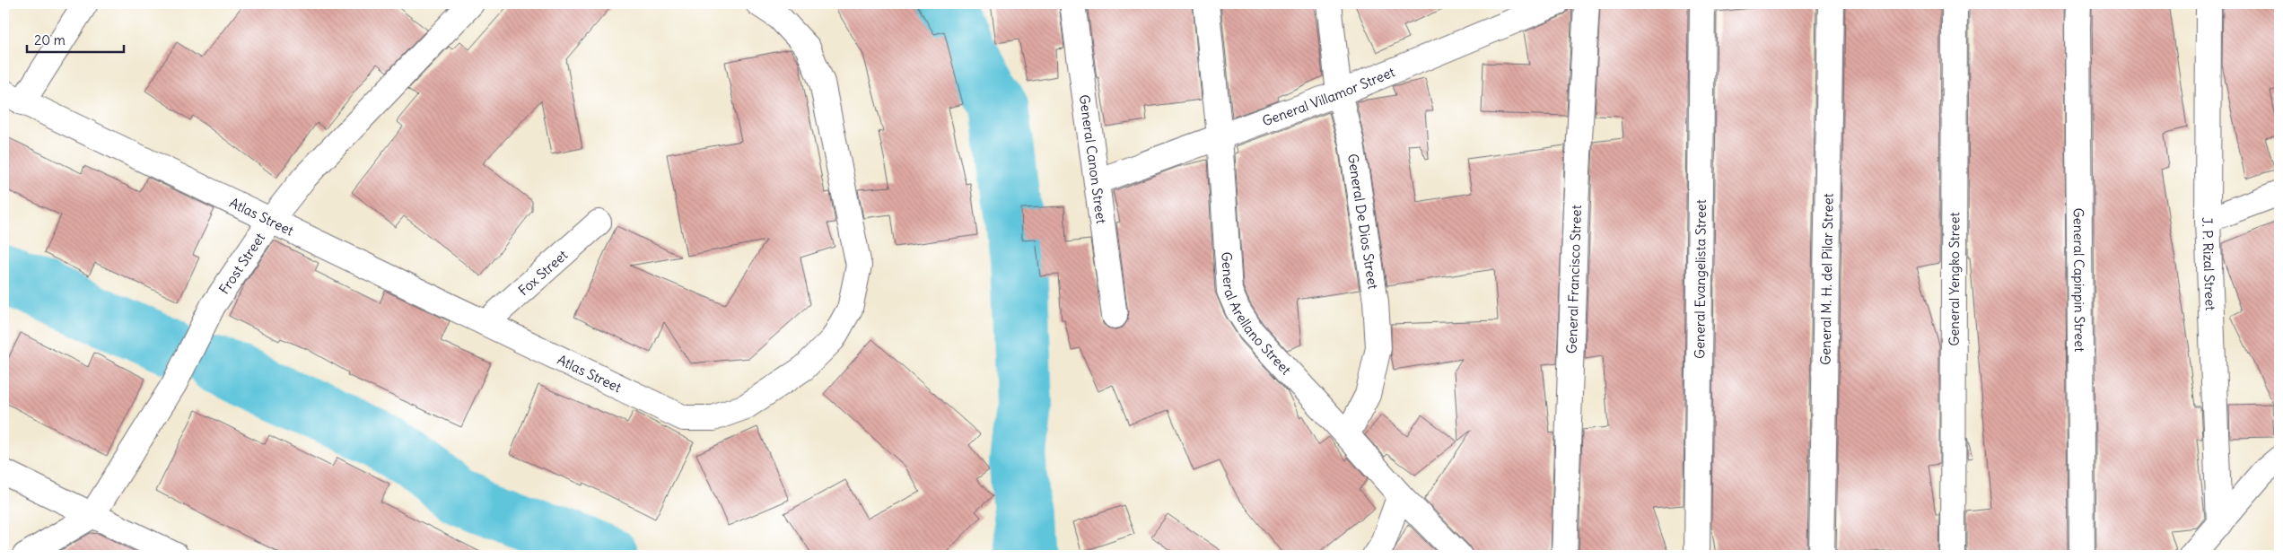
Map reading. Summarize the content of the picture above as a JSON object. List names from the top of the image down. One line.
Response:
{"streets":{"street":["General Villamor Street","General Canon Street","Atlas Street","General De Dios Street","Frost Street","J. P. Rizal Street","Fox Street","General Francisco Street","General M. H. del Pilar Street","General Yengko Street","General Capinpin Street","General Evangelista Street","General Arellano Street"]},"crossings":[["General Villamor Street","General Canon Street"],["General Villamor Street","General De Dios Street"],["General Villamor Street","General Arellano Street"],["Atlas Street","Frost Street"],["Atlas Street","Fox Street"],["General De Dios Street","General Arellano Street"]],"scale_bar":"20 m"}
